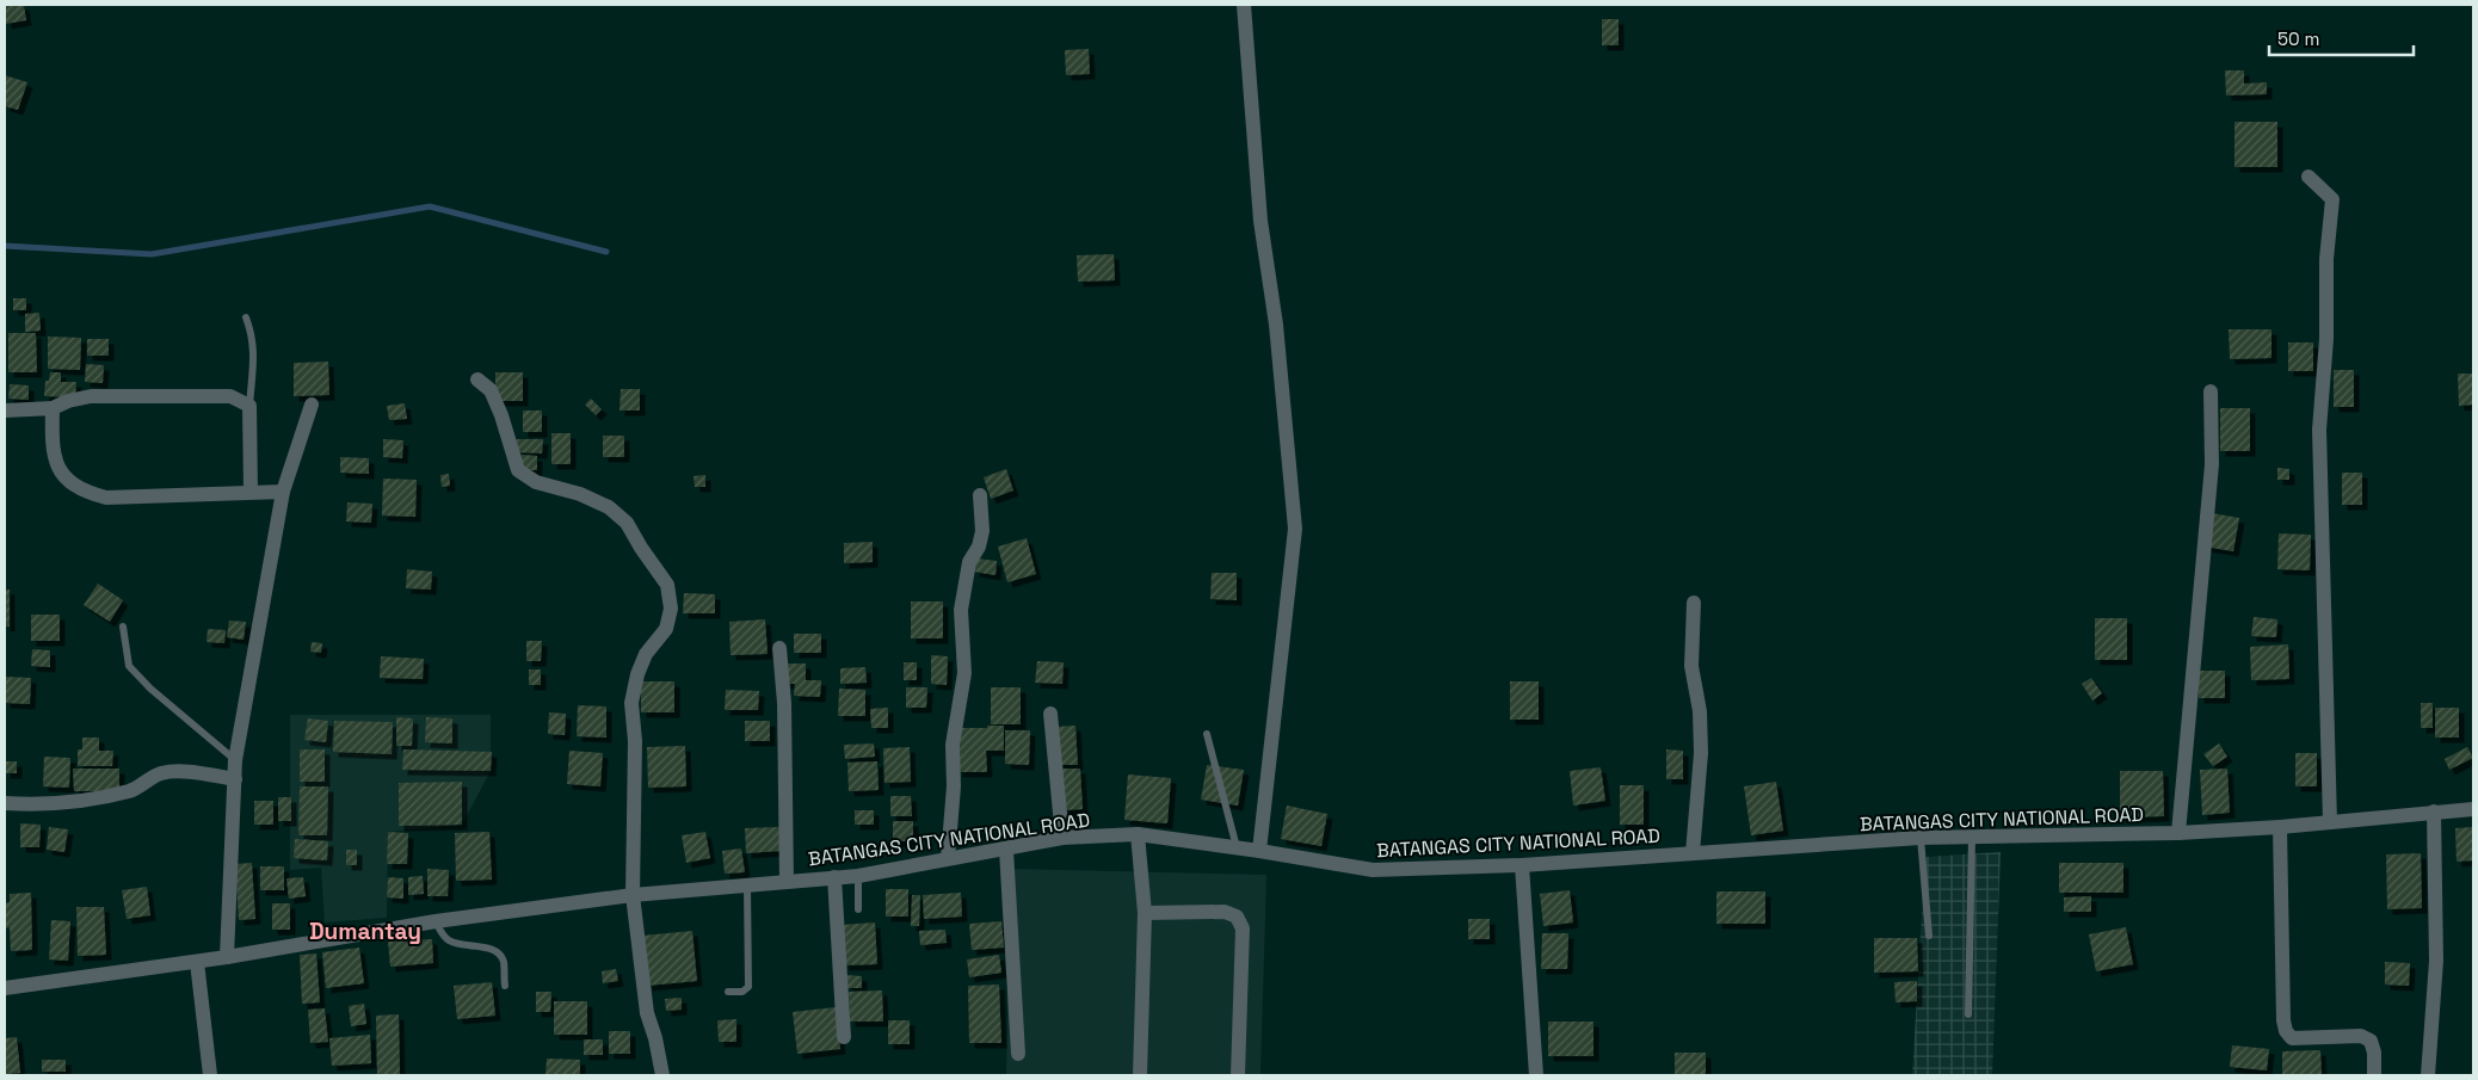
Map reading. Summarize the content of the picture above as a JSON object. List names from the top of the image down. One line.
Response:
{"streets":{"street":["BATANGAS CITY NATIONAL ROAD"]},"districts":["Dumantay"],"scale_bar":"50 m"}
